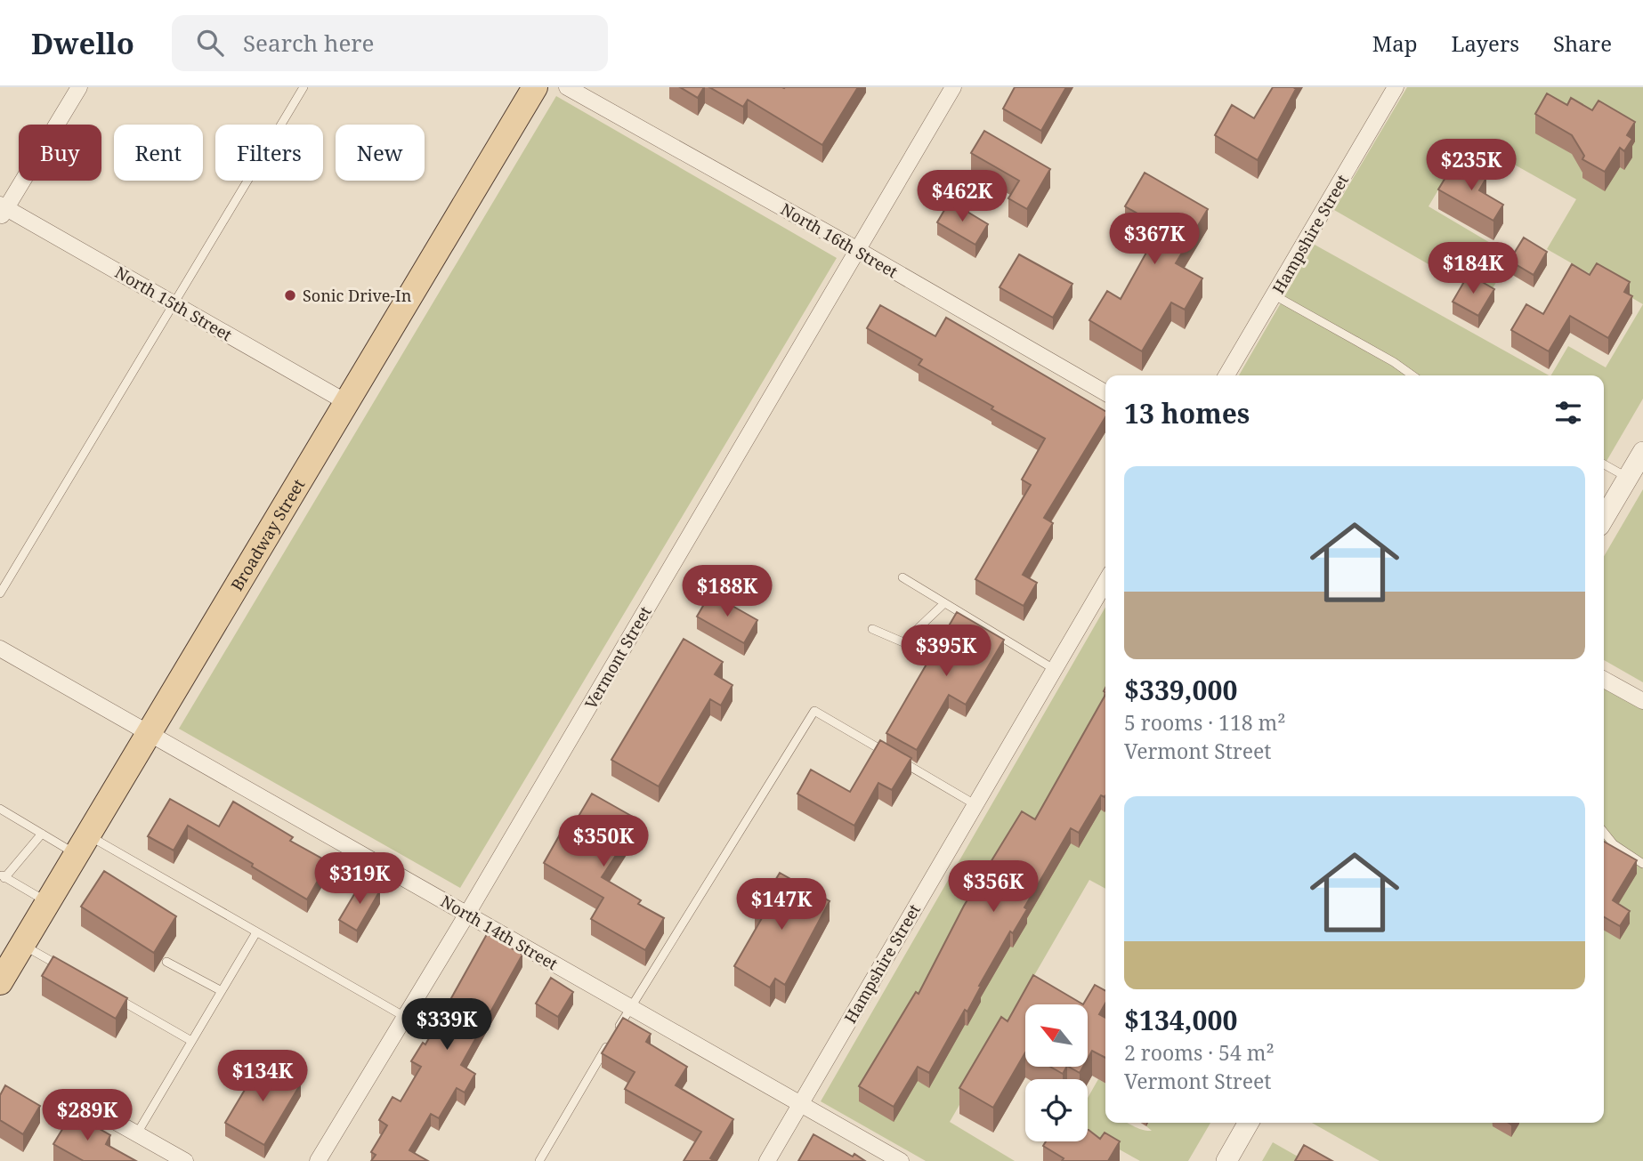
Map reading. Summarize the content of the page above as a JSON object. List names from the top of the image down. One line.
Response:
{"streets":{"main road":["Broadway Street"],"street":["Hampshire Street","North 16th Street","North 15th Street","Vermont Street","North 14th Street"]},"crossings":[["Hampshire Street","North 14th Street"],["North 16th Street","Vermont Street"],["North 15th Street","Broadway Street"],["Broadway Street","North 14th Street"],["Vermont Street","North 14th Street"]],"places":["Sonic Drive-In"],"north":"top left","page":{"header":"Dwello","search":"Search here","nav":["Map","Layers","Share"],"chip":["Buy","Rent","Filters","New"],"price":["$235K","$462K","$367K","$184K","$188K","$395K","$350K","$319K","$356K","$147K","$339K","$134K","$289K"],"heading":"13 homes","list":[{"name":"$339,000","note":"5 rooms · 118 m² · Vermont Street"},{"name":"$134,000","note":"2 rooms · 54 m² · Vermont Street"}]}}
